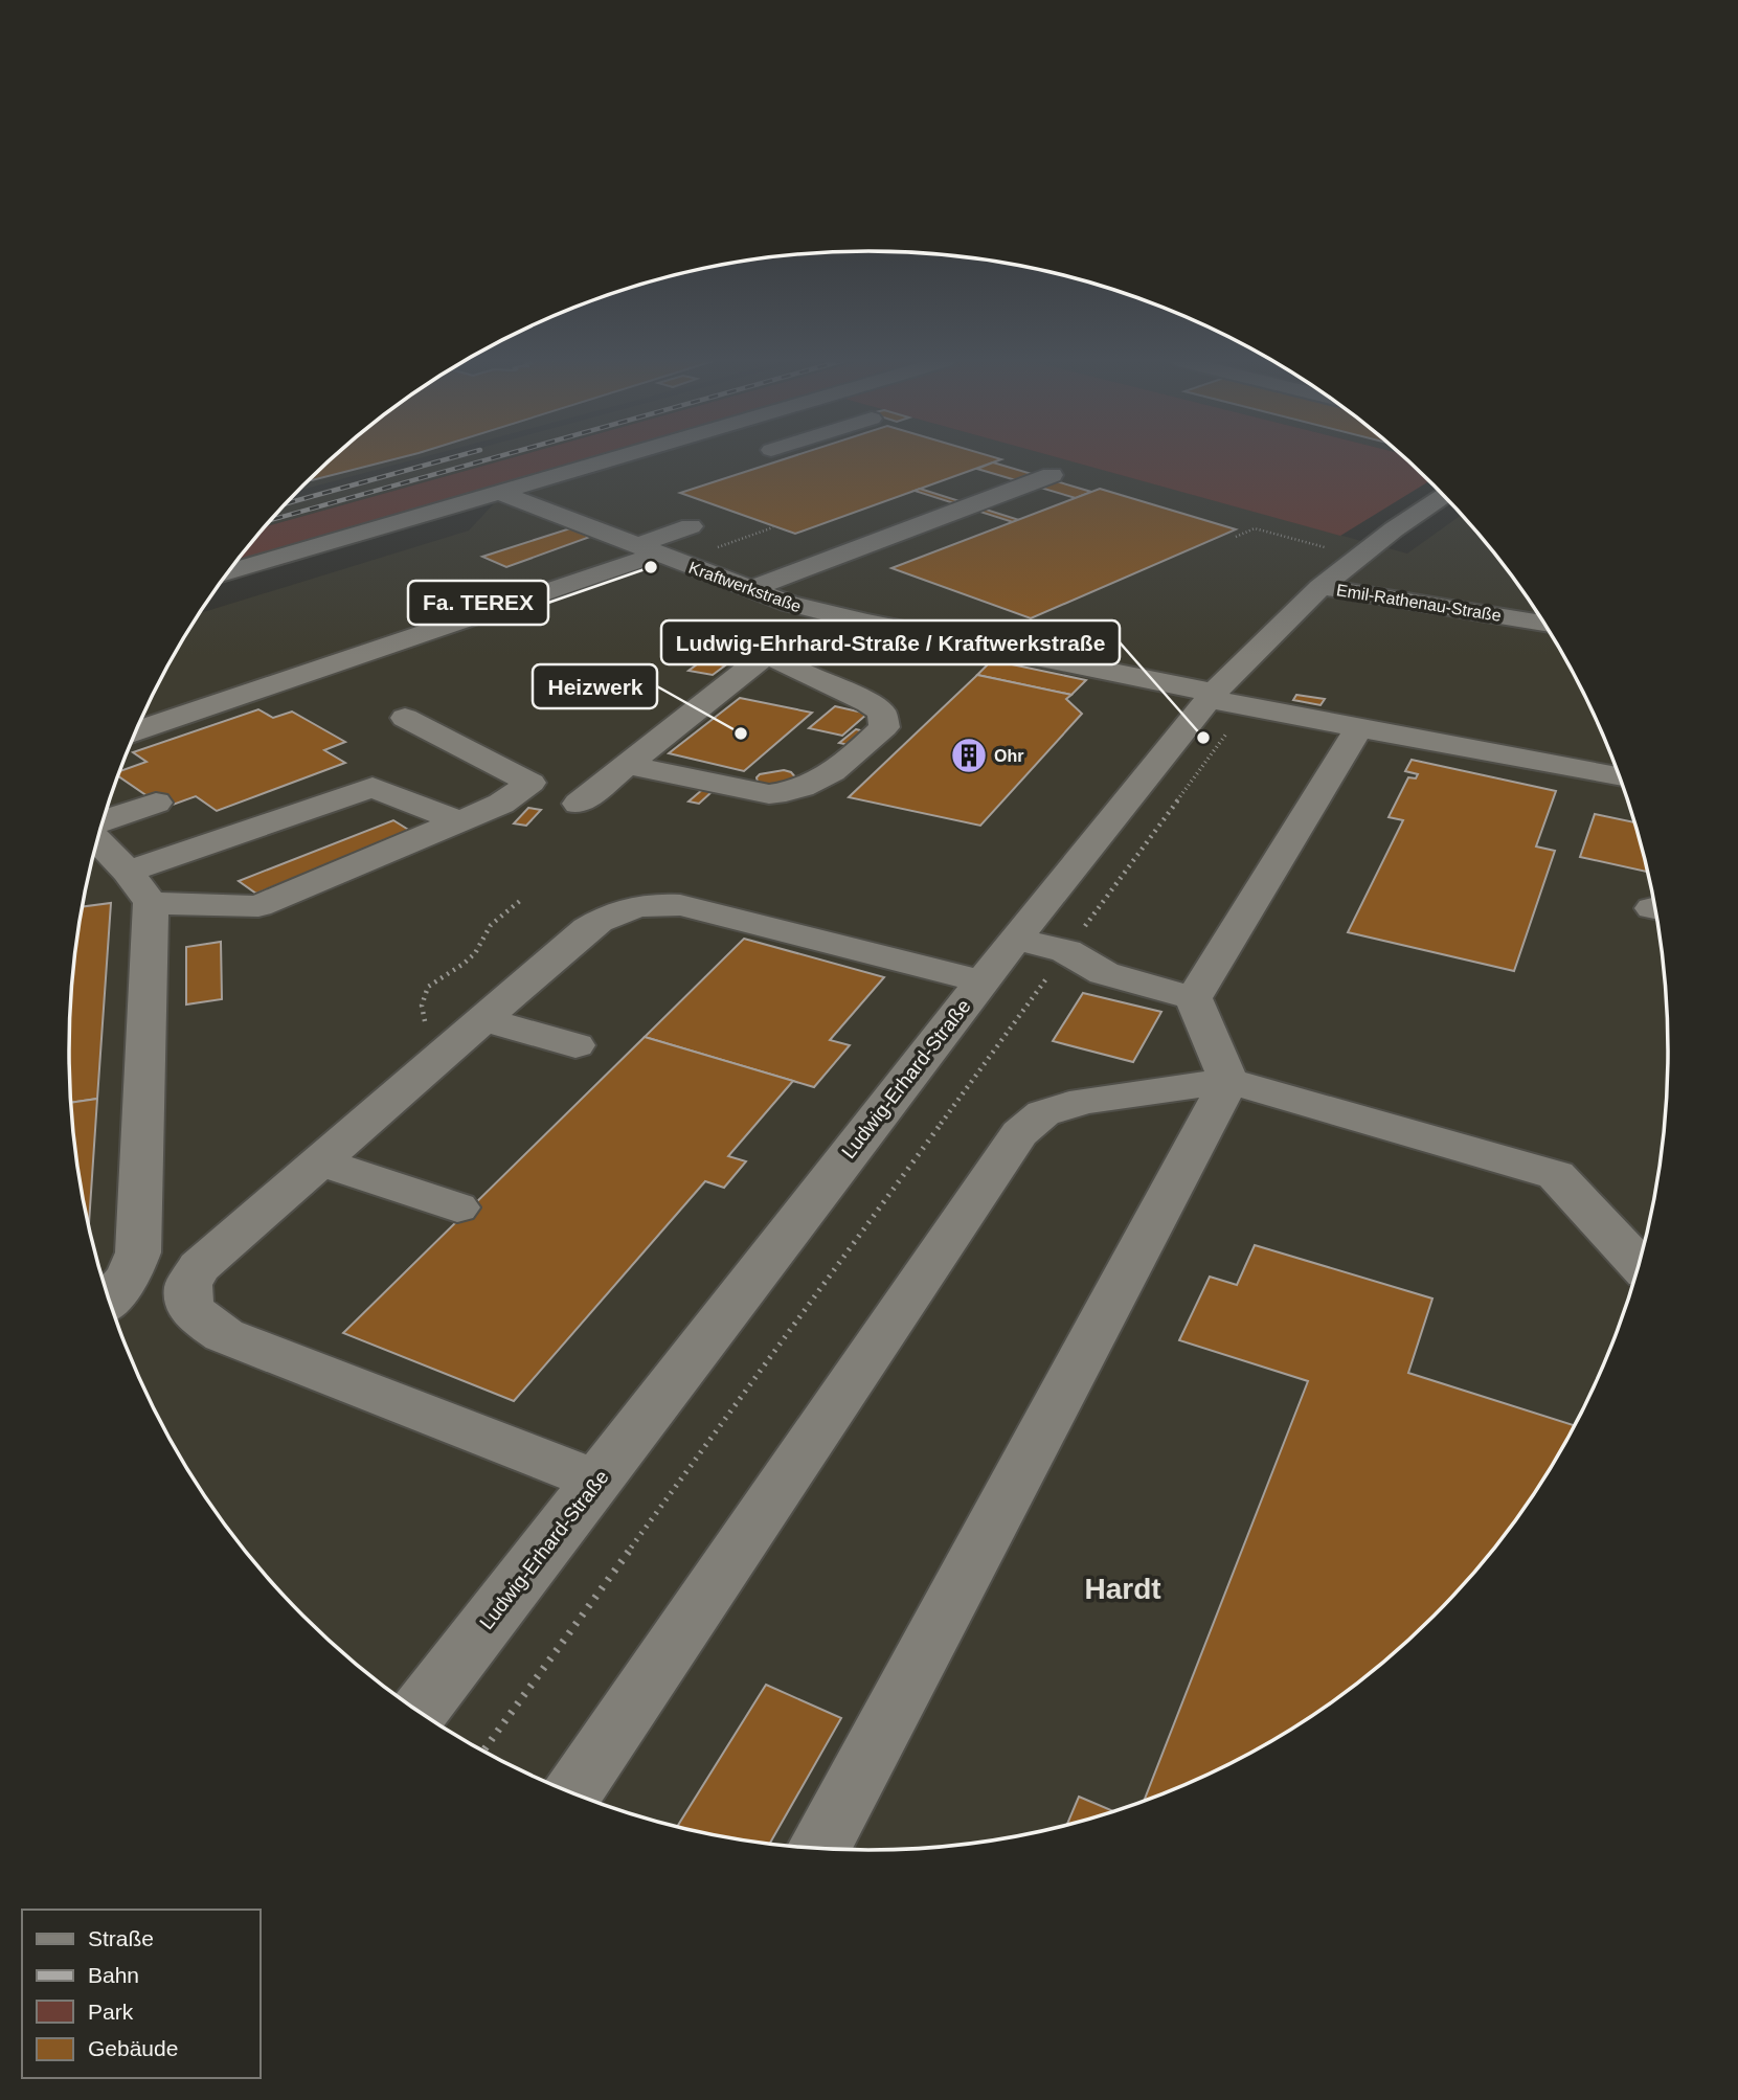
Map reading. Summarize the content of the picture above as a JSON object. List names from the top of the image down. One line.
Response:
{"streets":{"street":["Kraftwerkstraße","Emil-Rathenau-Straße","Ludwig-Erhard-Straße"]},"crossings":[["Kraftwerkstraße","Ludwig-Erhard-Straße"],["Emil-Rathenau-Straße","Ludwig-Erhard-Straße"]],"districts":["Hardt"],"places":{"other":["Fa. TEREX","Heizwerk","Ludwig-Ehrhard-Straße / Kraftwerkstraße"],"building":["Ohr"]},"legend":["Straße","Bahn","Park","Gebäude"]}
